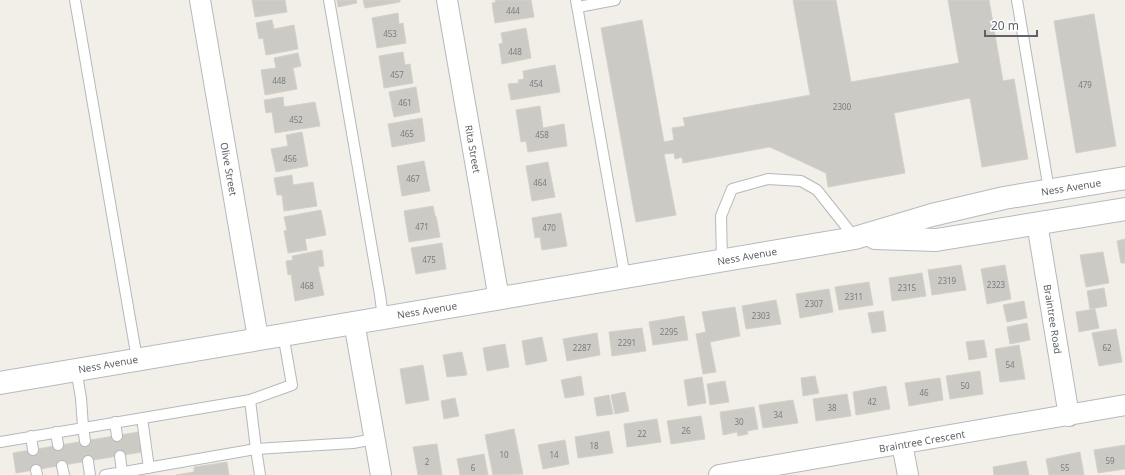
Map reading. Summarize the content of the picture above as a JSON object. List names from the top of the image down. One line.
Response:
{"streets":{"main road":["Ness Avenue"],"street":["Rita Street","Olive Street","Braintree Road","Braintree Crescent"]},"crossings":[["Rita Street","Ness Avenue"],["Olive Street","Ness Avenue"],["Ness Avenue","Braintree Road"],["Braintree Road","Braintree Crescent"]],"house_numbers":["444","453","448","457","448","454","479","461","2300","452","465","458","456","467","464","471","470","475","2319","2323","468","2315","2311","2307","2303","2295","2291","2287","62","54","50","46","42","38","34","30","26","22","18","10","14","59","2","6","55"],"scale_bar":"20 m"}
